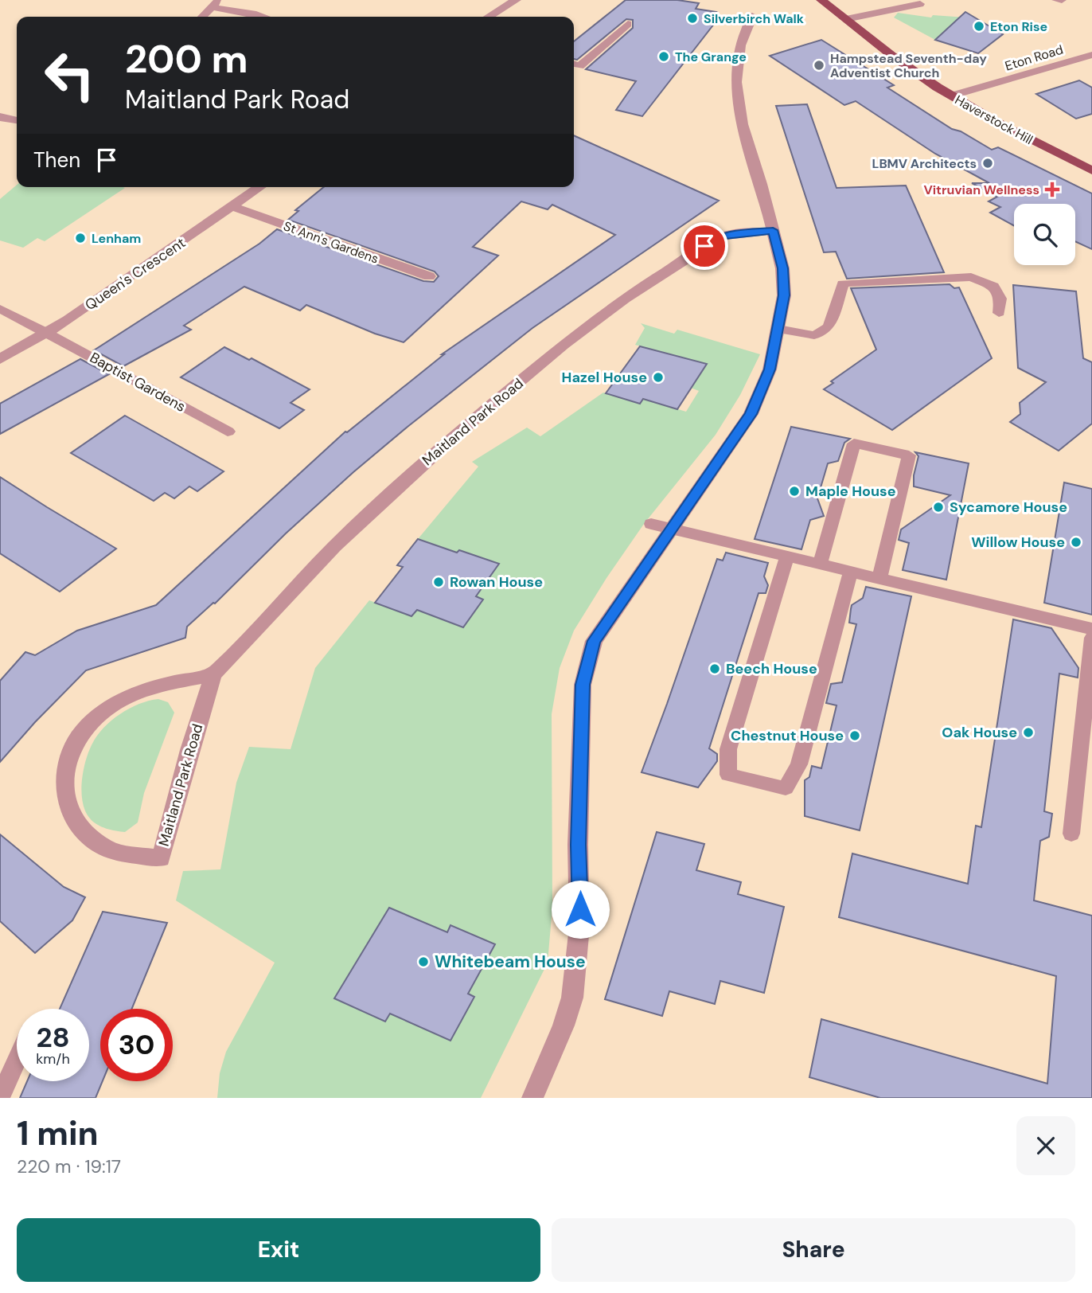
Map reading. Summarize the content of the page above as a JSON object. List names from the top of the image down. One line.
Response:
{"streets":{"main road":["Haverstock Hill"],"street":["Eton Road","St Ann's Gardens","Queen's Crescent","Baptist Gardens","Maitland Park Road"]},"crossings":[["Eton Road","Haverstock Hill"],["St Ann's Gardens","Queen's Crescent"],["Queen's Crescent","Baptist Gardens"]],"places":{"other":["Silverbirch Walk","Eton Rise","The Grange","Hampstead Seventh-day Adventist Church","LBMV Architects","Lenham","Hazel House","Maple House","Sycamore House","Willow House","Rowan House","Beech House","Oak House","Chestnut House","Whitebeam House"],"health":["Vitruvian Wellness"]},"page":{"turn":["200 m","Maitland Park Road"],"then":"Then","speed":"28 km/h","limit":"30","heading":["1 min","220 m · 19:17"],"buttons":["Exit","Share"]}}
